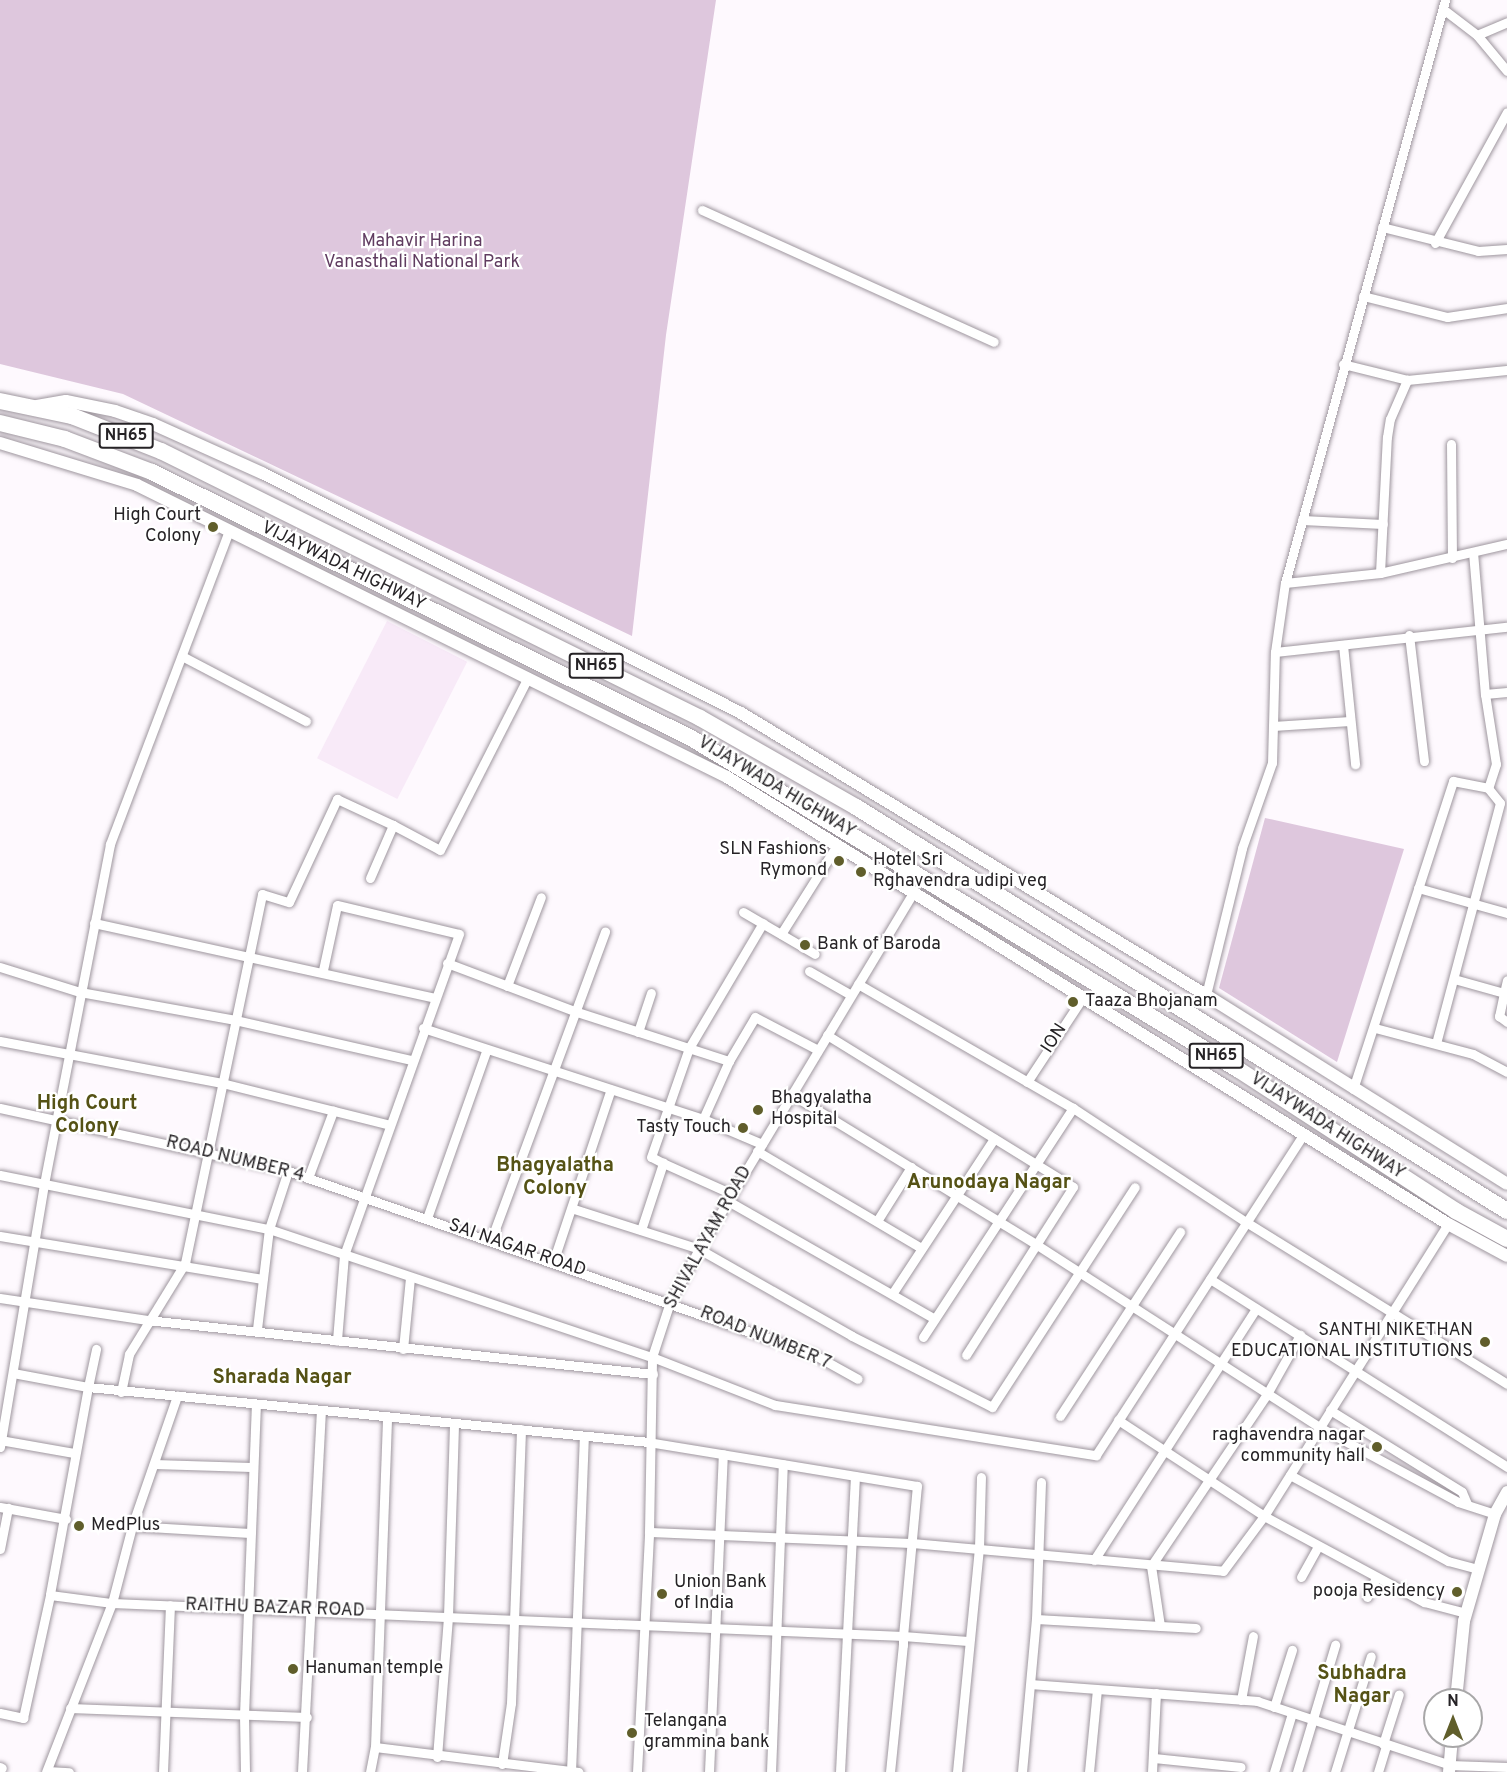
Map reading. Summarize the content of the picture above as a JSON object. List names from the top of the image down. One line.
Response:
{"streets":{"highway":["NH65","VIJAYWADA HIGHWAY"],"street":["ION","ROAD NUMBER 4","SHIVALAYAM ROAD","SAI NAGAR ROAD","ROAD NUMBER 7","RAITHU BAZAR ROAD"]},"crossings":[["ROAD NUMBER 4","SAI NAGAR ROAD"],["SHIVALAYAM ROAD","SAI NAGAR ROAD"],["SHIVALAYAM ROAD","ROAD NUMBER 7"],["SHIVALAYAM ROAD","RAITHU BAZAR ROAD"],["SAI NAGAR ROAD","ROAD NUMBER 7"]],"districts":["High Court Colony","Bhagyalatha Colony","Arunodaya Nagar","Sharada Nagar","Subhadra Nagar"],"parks":["Mahavir Harina Vanasthali National Park"],"places":["High Court Colony","SLN Fashions Rymond","Hotel Sri Rghavendra udipi veg","Bank of Baroda","Taaza Bhojanam","Bhagyalatha Hospital","Tasty Touch","SANTHI NIKETHAN EDUCATIONAL INSTITUTIONS","raghavendra nagar community hall","MedPlus","pooja Residency","Union Bank of India","Hanuman temple","Telangana grammina bank"],"north":"top"}
